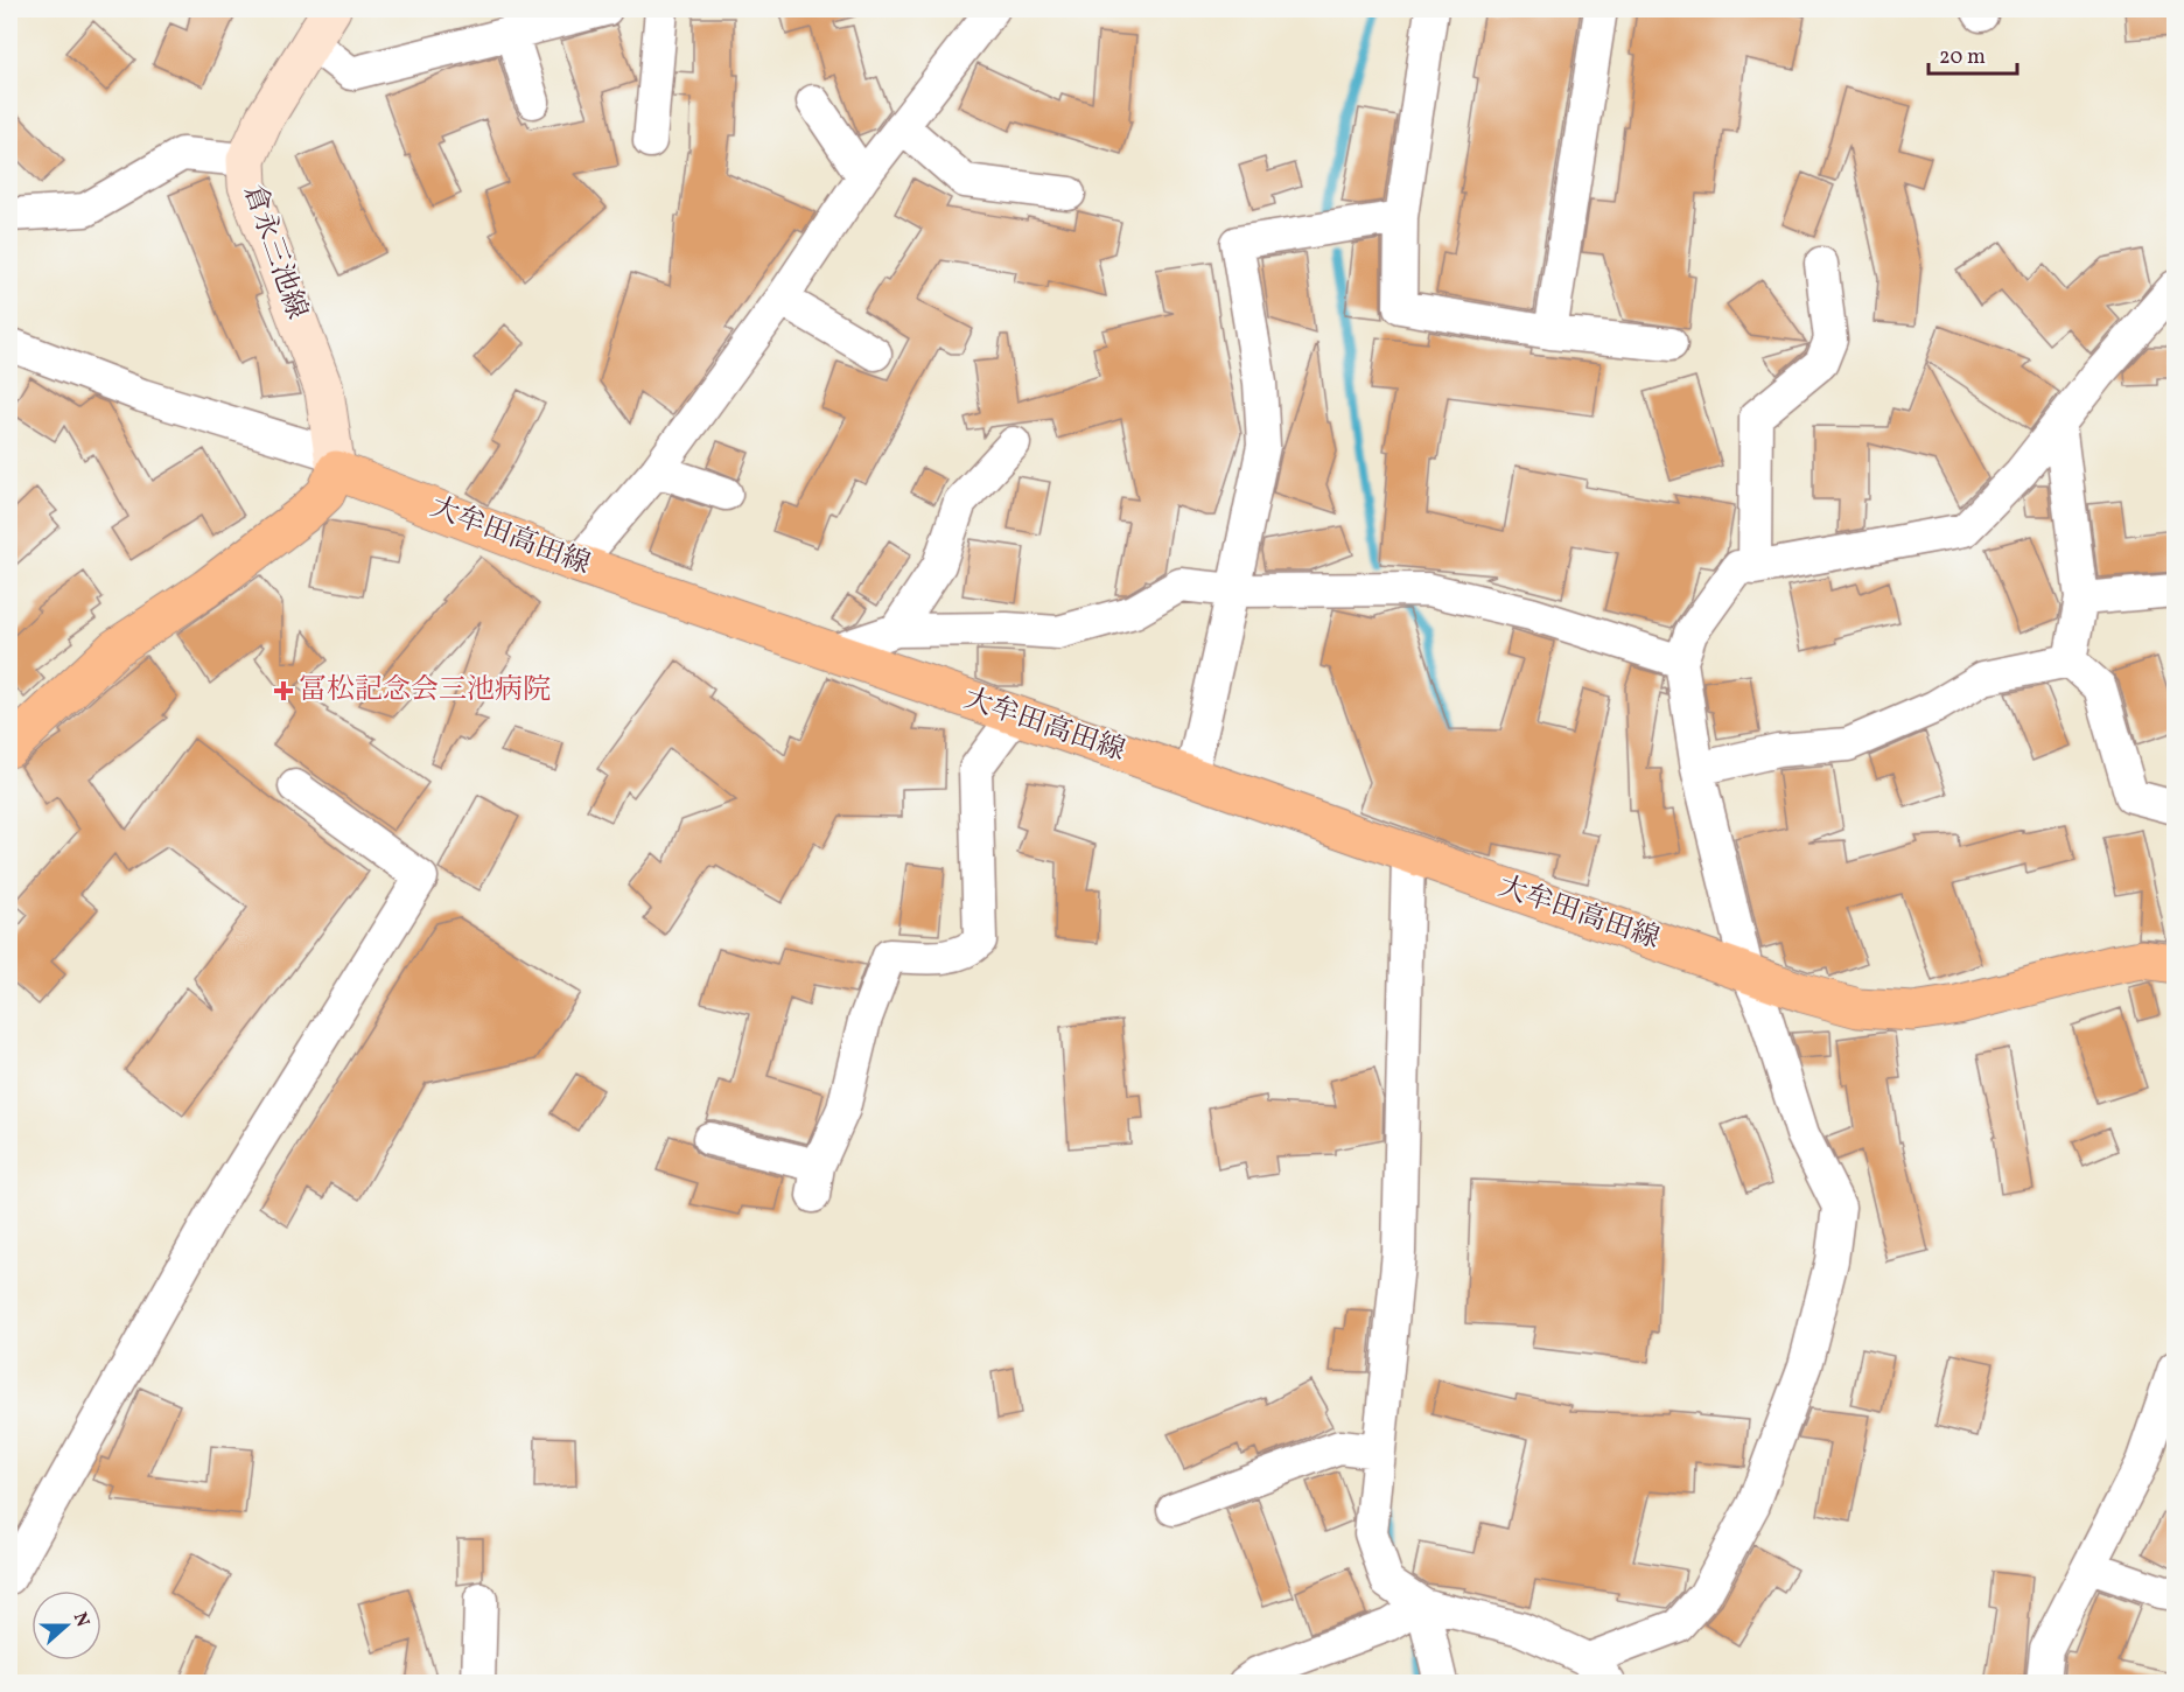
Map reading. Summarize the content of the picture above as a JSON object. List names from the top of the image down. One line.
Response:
{"streets":{"main road":["倉永三池線","大牟田高田線"]},"crossings":[["倉永三池線","大牟田高田線"]],"places":{"health":["冨松記念会三池病院"]},"scale_bar":"20 m","north":"right"}
